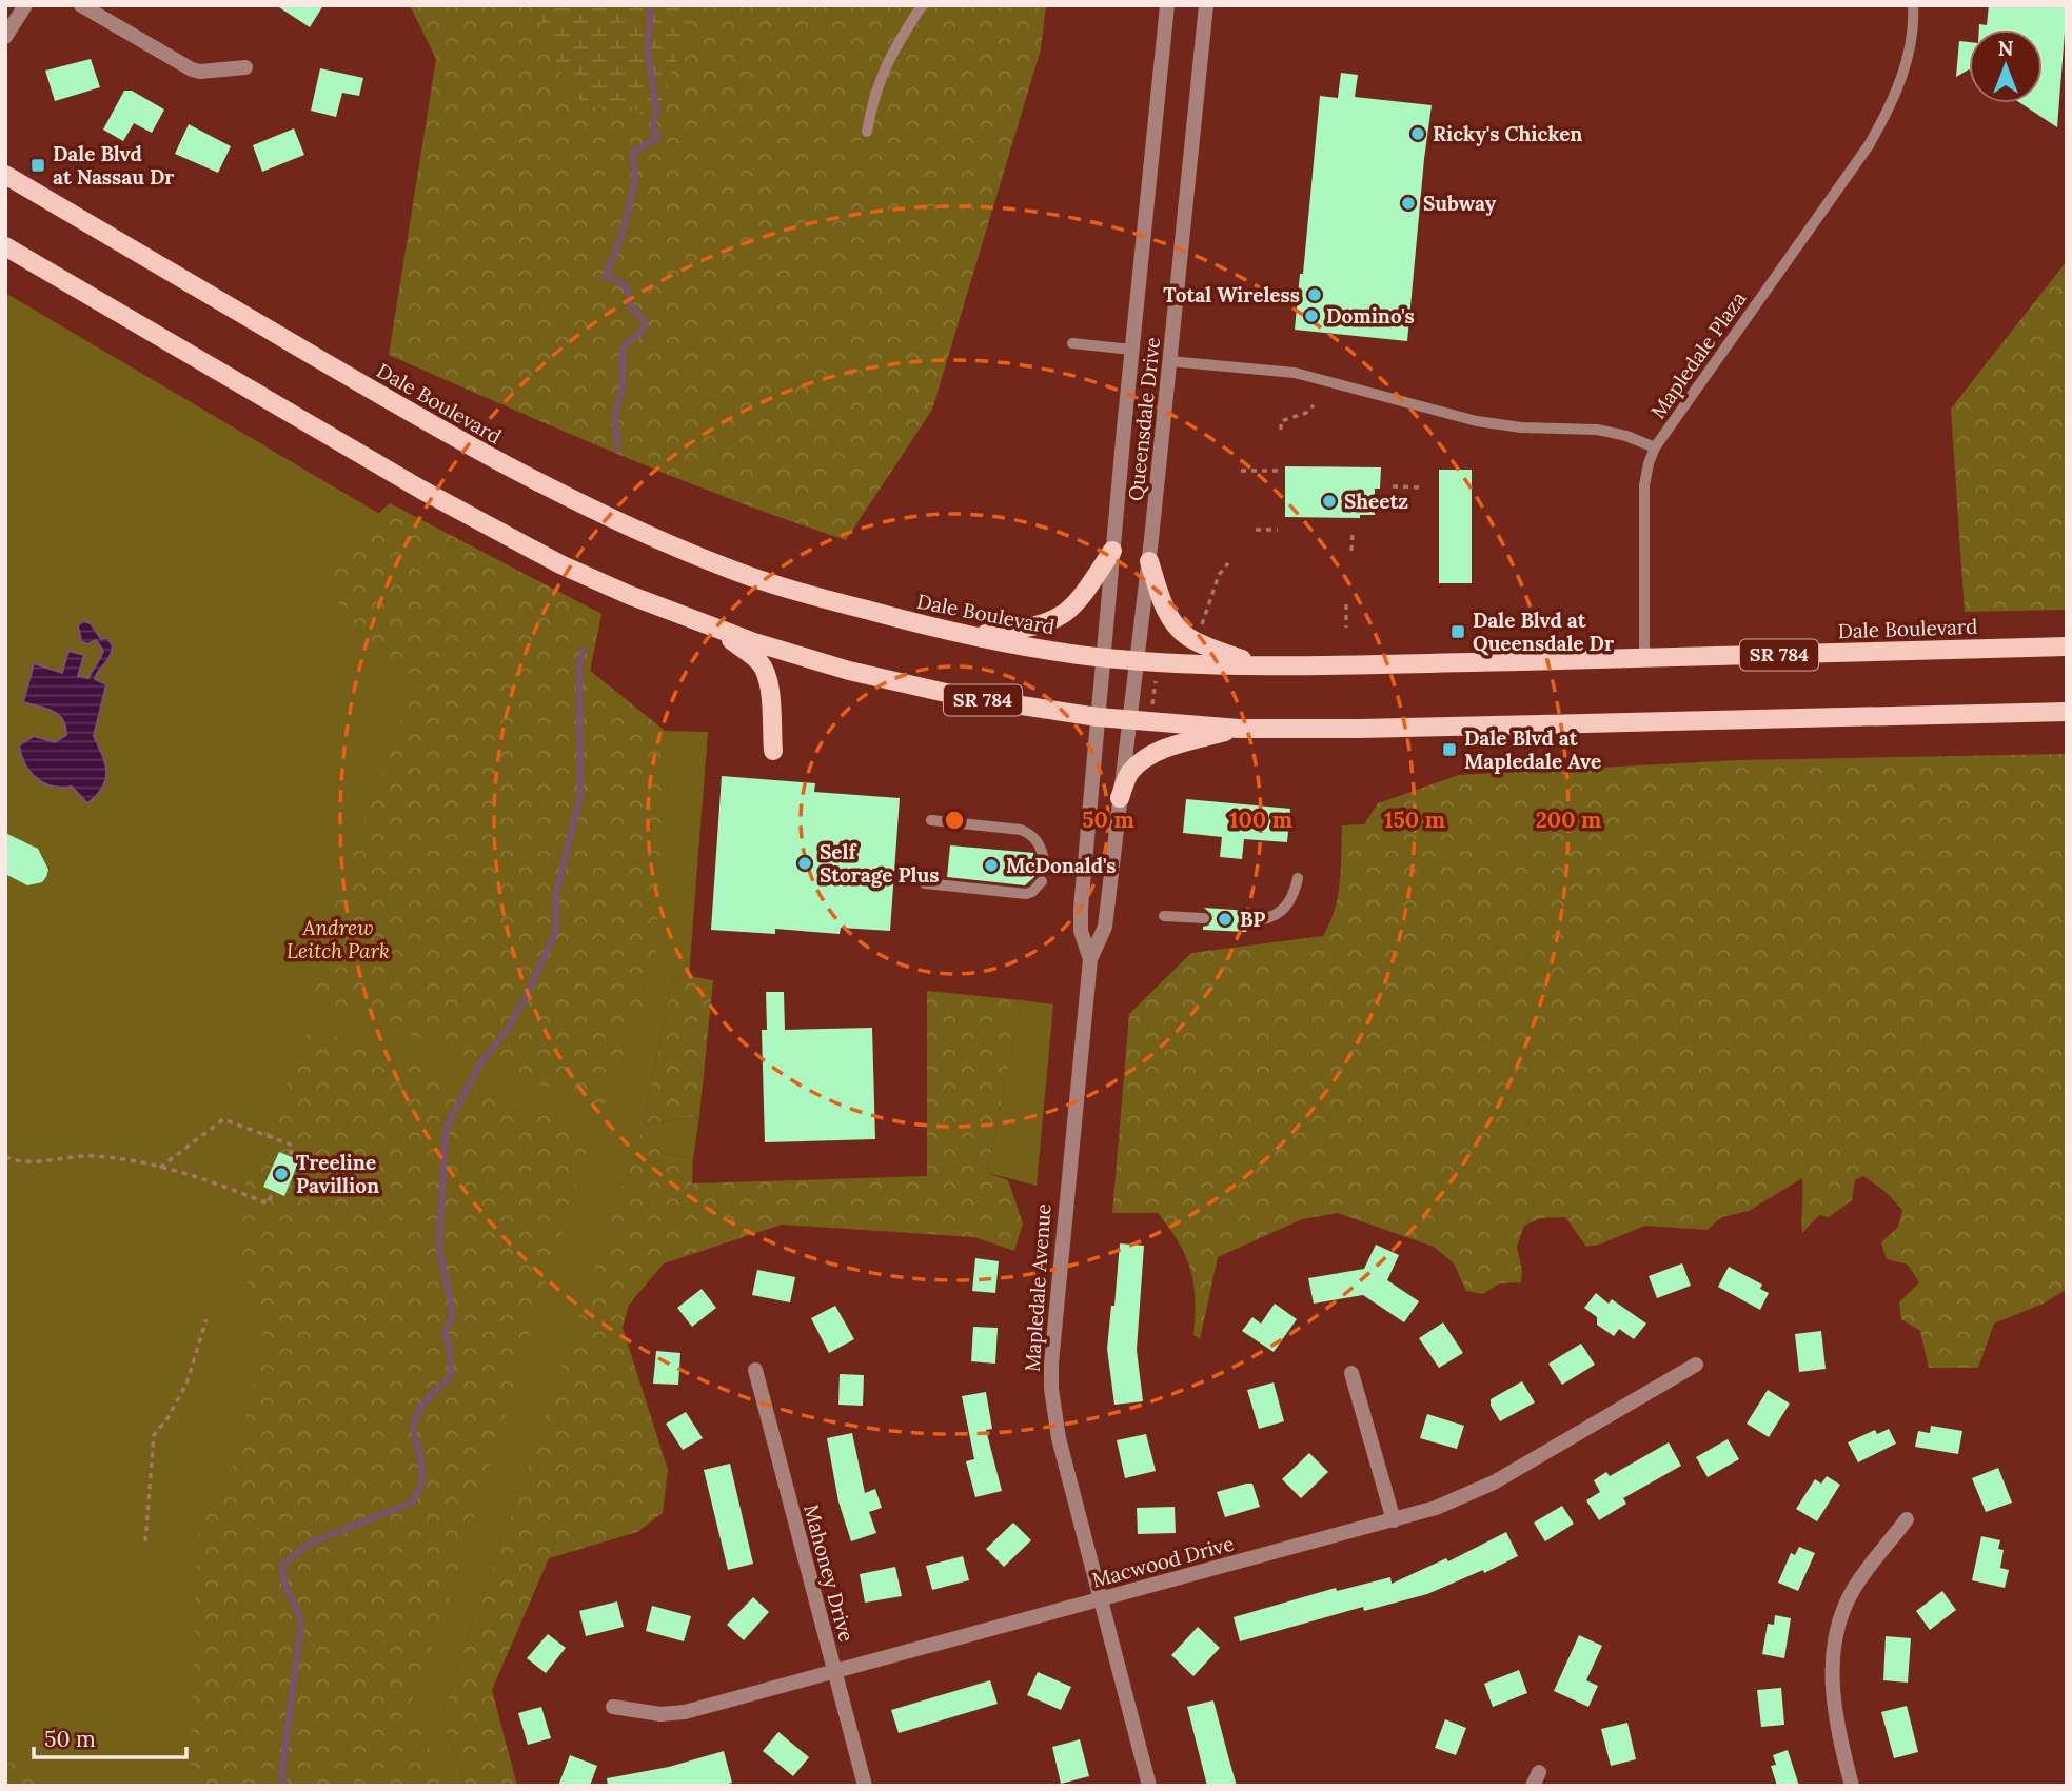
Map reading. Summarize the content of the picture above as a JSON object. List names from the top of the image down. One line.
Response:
{"streets":{"main road":["Dale Boulevard","SR 784"],"street":["Queensdale Drive","Mapledale Avenue","Macwood Drive","Mahoney Drive"],"lane":["Mapledale Plaza"]},"crossings":[["Mapledale Plaza","Queensdale Drive"],["Dale Boulevard","Queensdale Drive"],["Dale Boulevard","Mapledale Avenue"],["Queensdale Drive","Mapledale Avenue"],["SR 784","Mapledale Avenue"],["Mapledale Avenue","Macwood Drive"],["Macwood Drive","Mahoney Drive"]],"parks":["Andrew Leitch Park"],"places":{"other":["Ricky's Chicken","Subway","Total Wireless","Domino's","Sheetz","Self Storage Plus","McDonald's","BP","Treeline Pavillion"],"transit":["Dale Blvd at Nassau Dr","Dale Blvd at Queensdale Dr","Dale Blvd at Mapledale Ave"]},"scale_bar":"50 m","north":"top","rings":["50 m","100 m","150 m","200 m"]}
